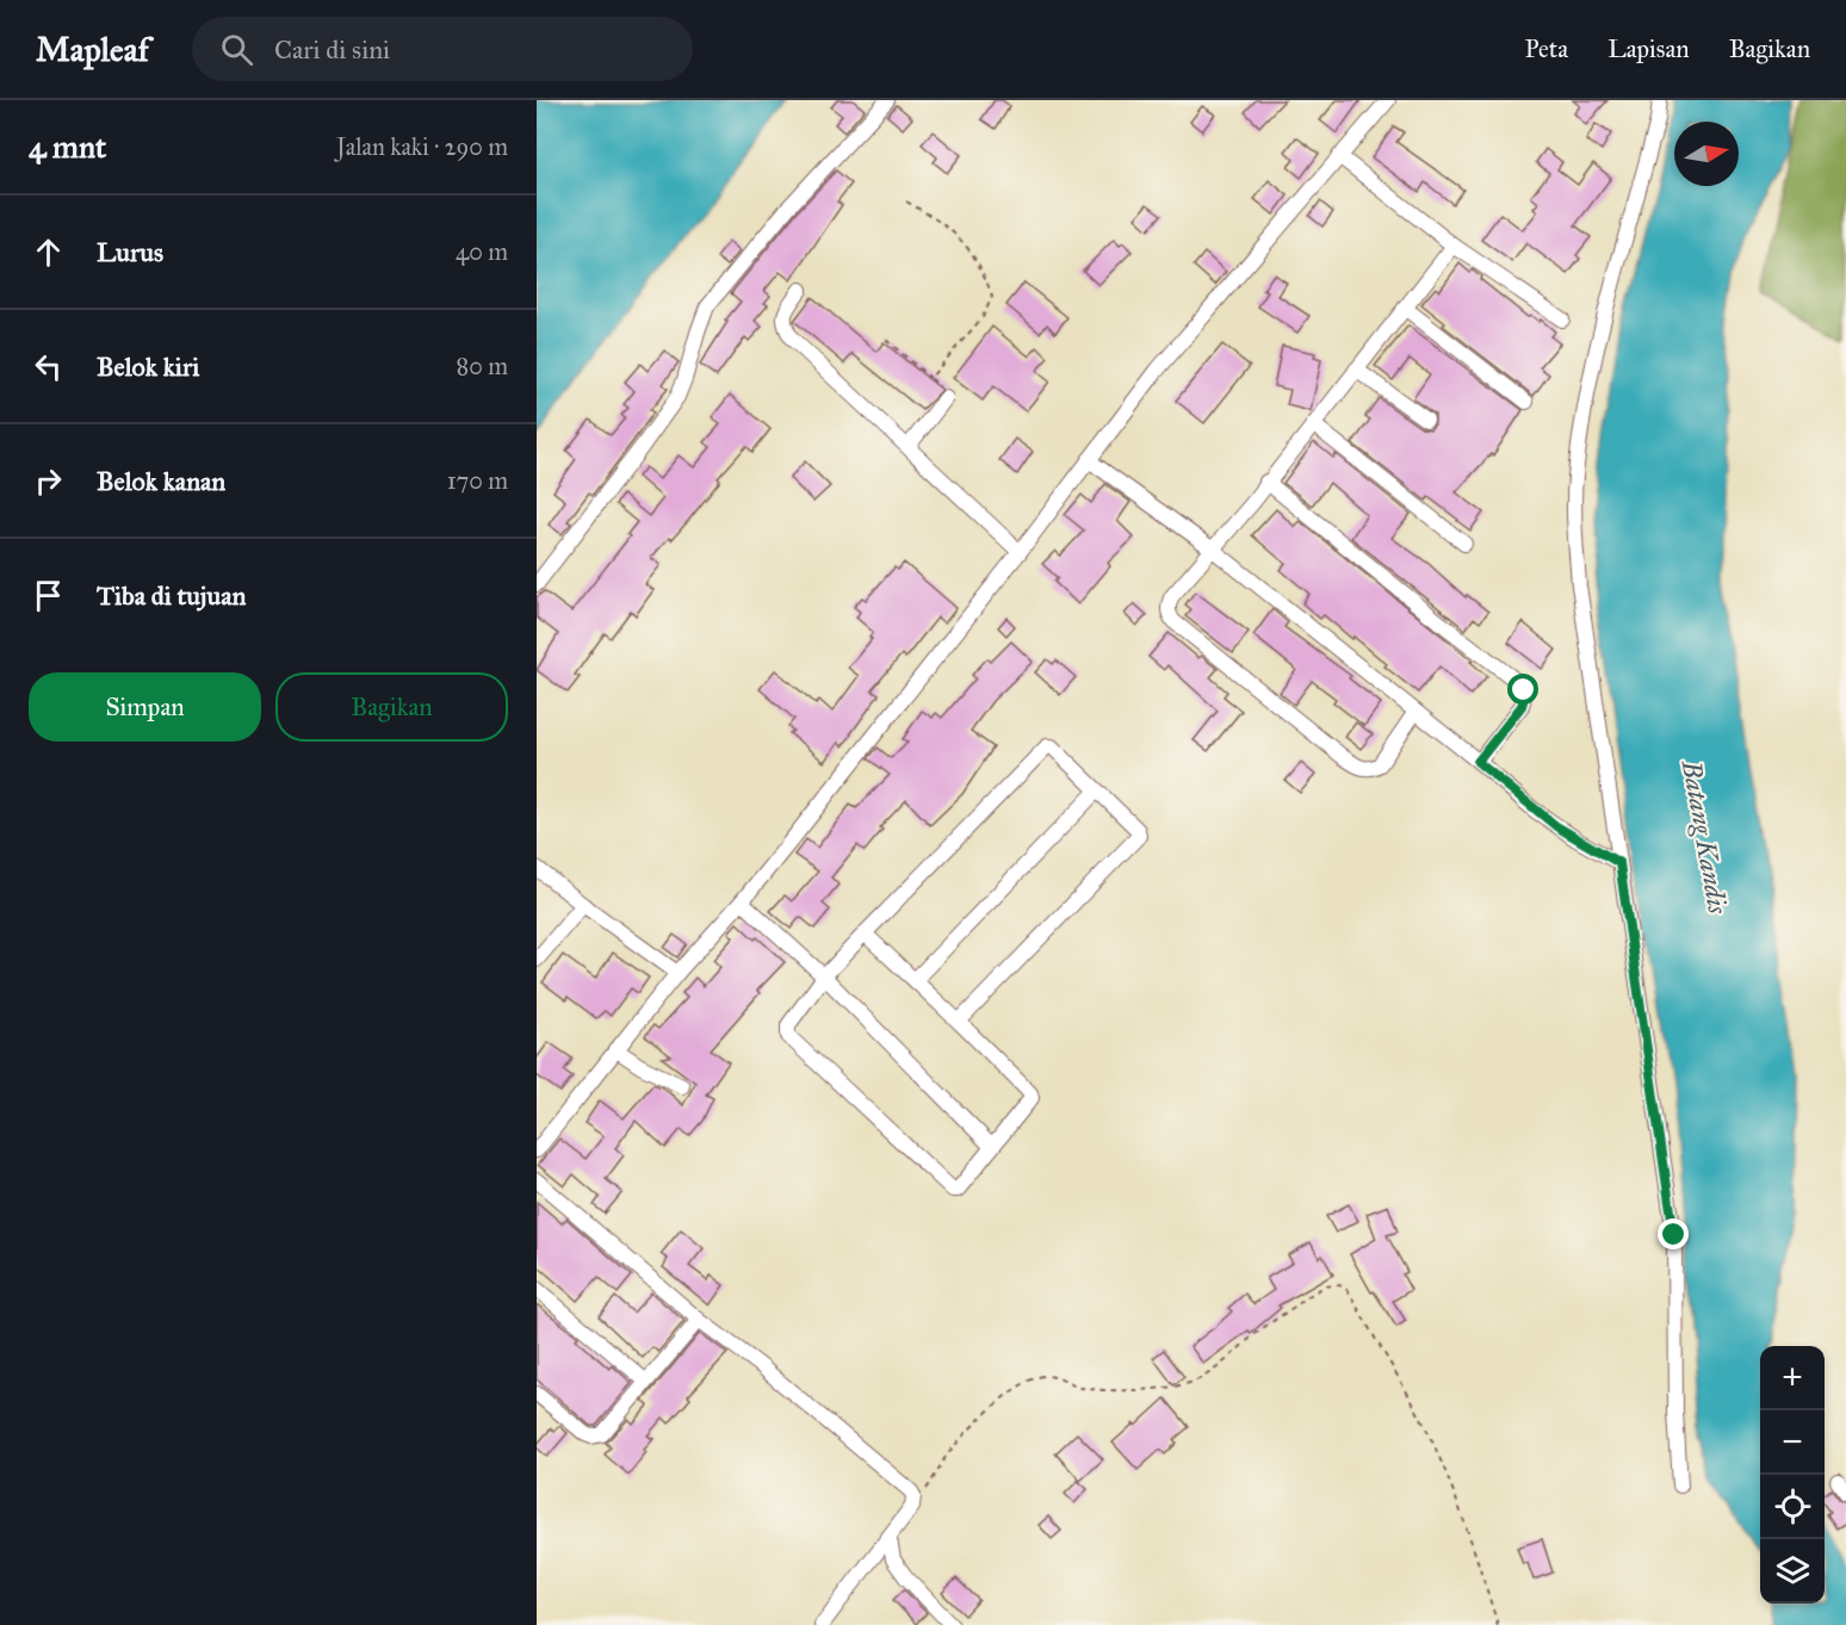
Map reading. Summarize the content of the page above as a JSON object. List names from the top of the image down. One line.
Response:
{"water":["Batang Kandis"],"north":"right","page":{"header":"Mapleaf","search":"Cari di sini","nav":["Peta","Lapisan","Bagikan"],"heading":["4 mnt","Jalan kaki · 290 m"],"list":[["Lurus","40 m"],["Belok kiri","80 m"],["Belok kanan","170 m"],"Tiba di tujuan"],"buttons":["Simpan","Bagikan"],"map_buttons":["+","−"]}}
